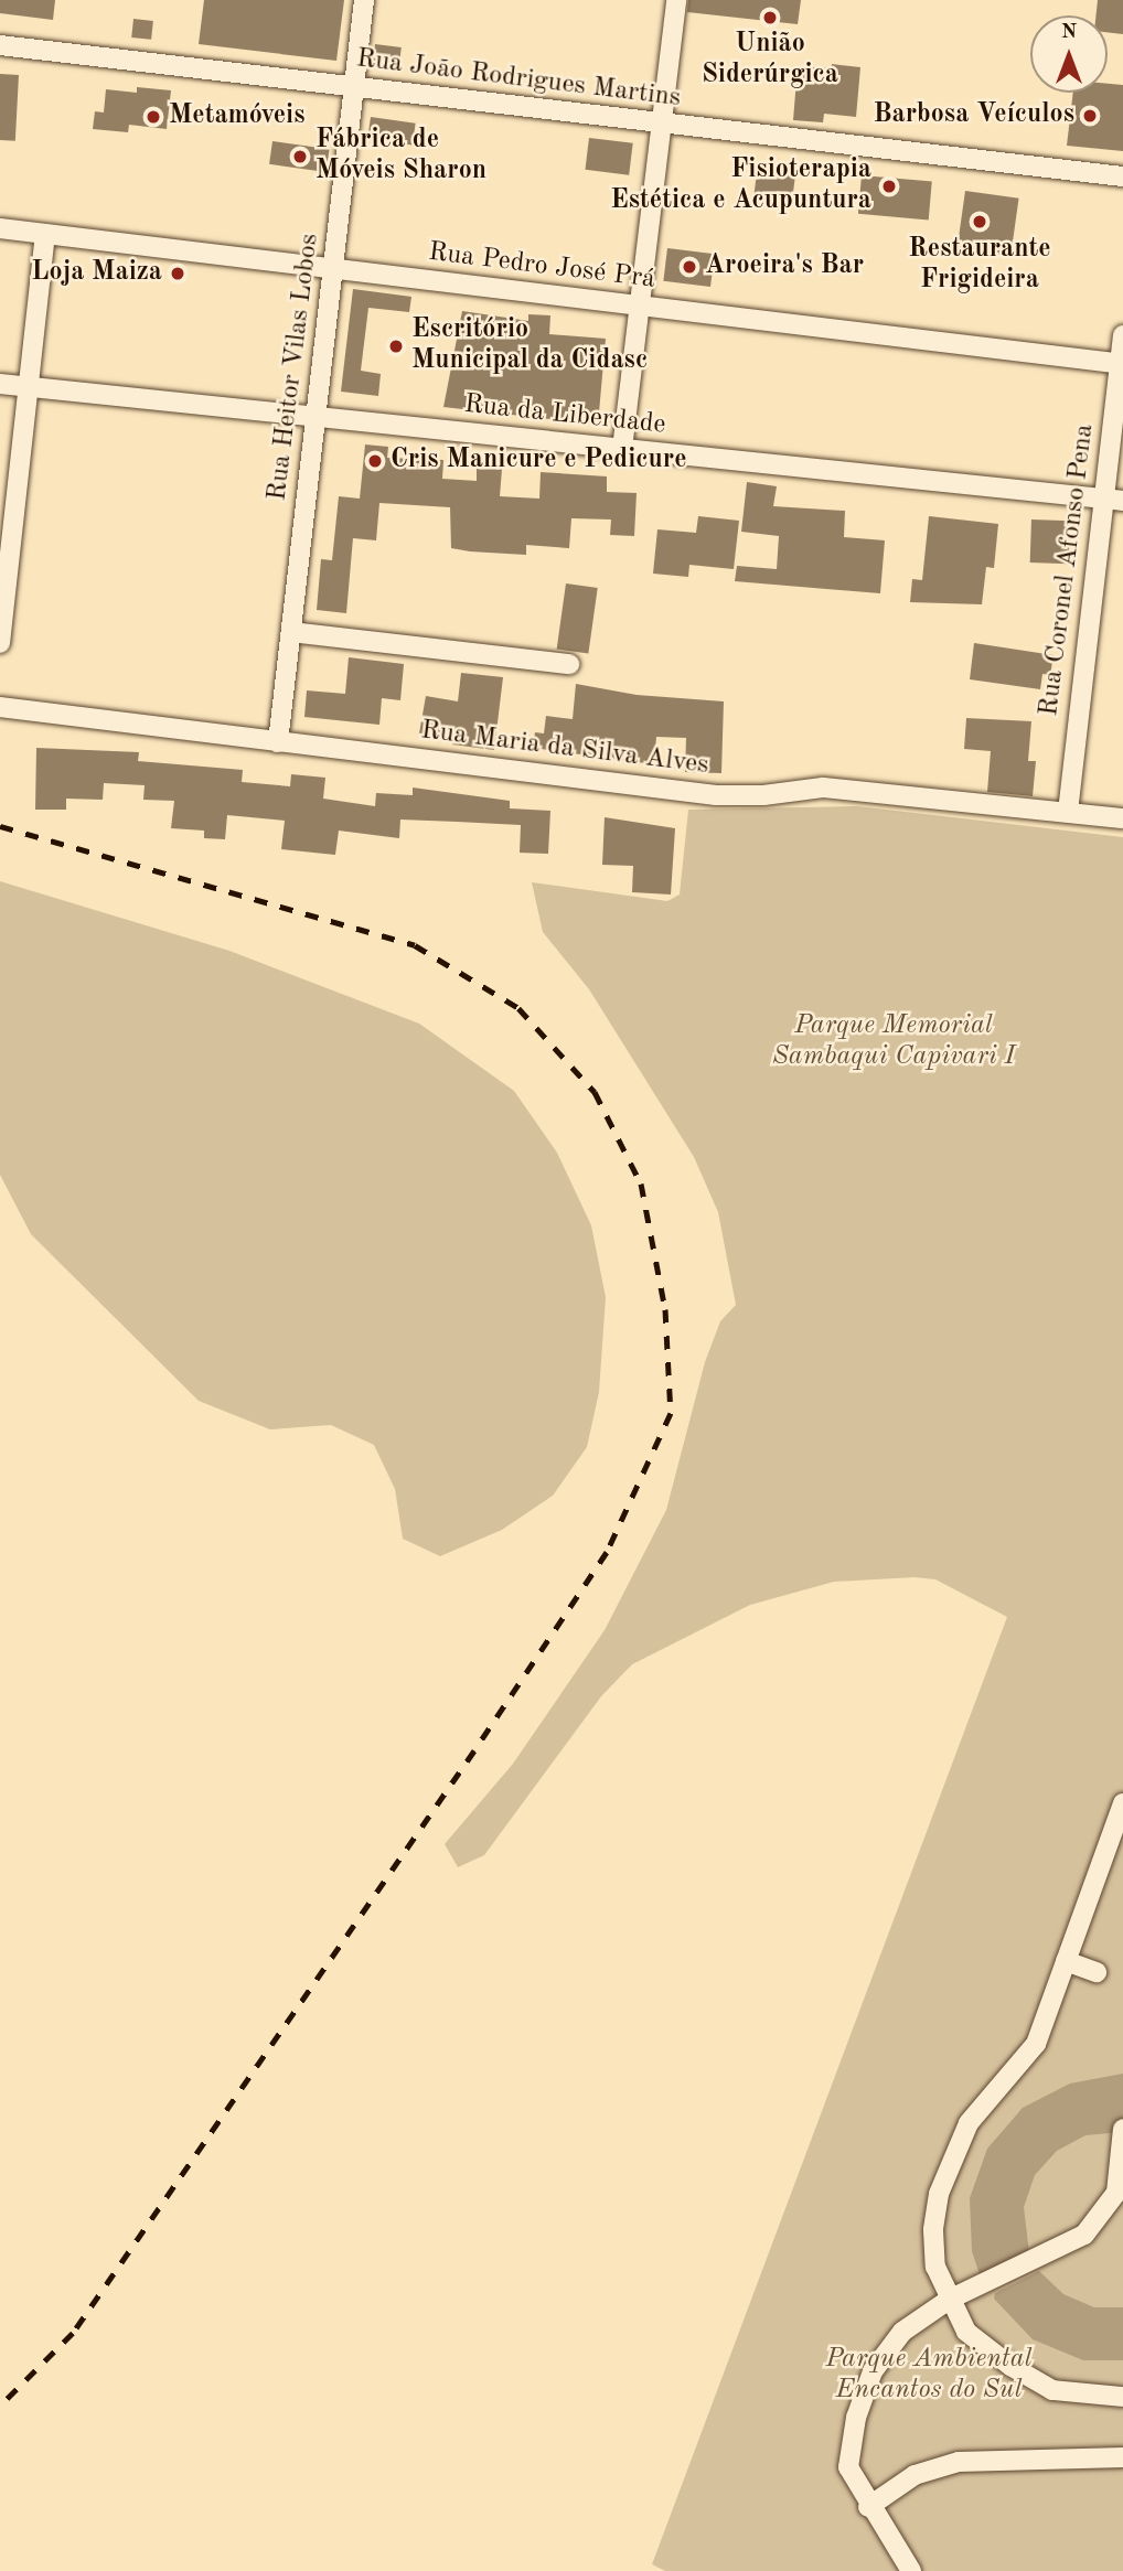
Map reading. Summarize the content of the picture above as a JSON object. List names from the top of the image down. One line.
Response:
{"streets":{"street":["Rua João Rodrigues Martins","Rua Pedro José Prá","Rua Heitor Vilas Lobos","Rua da Liberdade","Rua Coronel Afonso Pena","Rua Maria da Silva Alves"]},"crossings":[["Rua João Rodrigues Martins","Rua Heitor Vilas Lobos"],["Rua Pedro José Prá","Rua Heitor Vilas Lobos"],["Rua Pedro José Prá","Rua Coronel Afonso Pena"],["Rua Heitor Vilas Lobos","Rua da Liberdade"],["Rua Heitor Vilas Lobos","Rua Maria da Silva Alves"],["Rua da Liberdade","Rua Coronel Afonso Pena"],["Rua Coronel Afonso Pena","Rua Maria da Silva Alves"]],"parks":["Parque Memorial Sambaqui Capivari I","Parque Ambiental Encantos do Sul"],"places":["União Siderúrgica","Barbosa Veículos","Metamóveis","Fábrica de Móveis Sharon","Fisioterapia Estética e Acupuntura","Restaurante Frigideira","Aroeira's Bar","Loja Maiza","Escritório Municipal da Cidasc","Cris Manicure e Pedicure"],"north":"top"}
